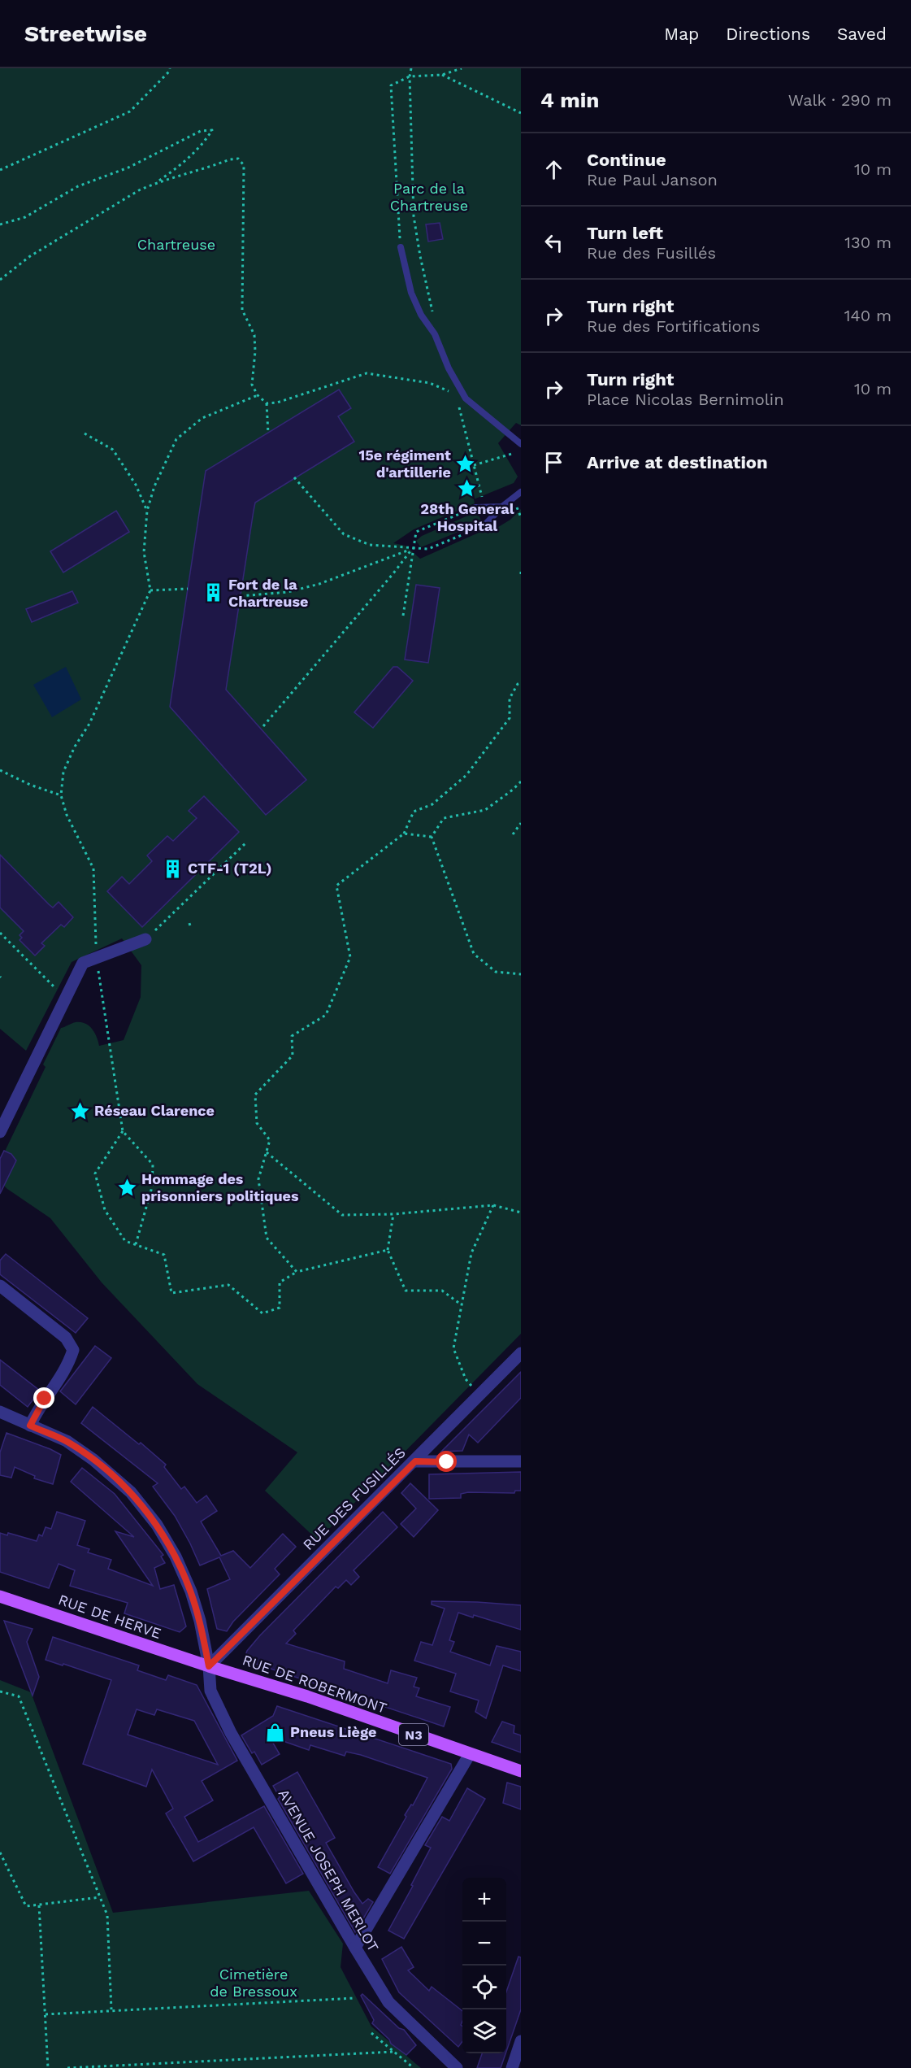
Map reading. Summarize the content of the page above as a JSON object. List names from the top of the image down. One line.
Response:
{"streets":{"main road":["RUE DE HERVE","RUE DE ROBERMONT","N3"],"street":["RUE DES FUSILLÉS","AVENUE JOSEPH MERLOT"]},"crossings":[["RUE DES FUSILLÉS","RUE DE HERVE"],["RUE DES FUSILLÉS","RUE DE ROBERMONT"],["RUE DES FUSILLÉS","AVENUE JOSEPH MERLOT"],["RUE DE HERVE","RUE DE ROBERMONT"],["RUE DE HERVE","AVENUE JOSEPH MERLOT"],["RUE DE ROBERMONT","AVENUE JOSEPH MERLOT"]],"parks":["Parc de la Chartreuse","Chartreuse","Cimetière de Bressoux"],"places":{"place":["15e régiment d'artillerie","28th General Hospital","Réseau Clarence","Hommage des prisonniers politiques"],"building":["Fort de la Chartreuse","CTF-1 (T2L)"],"shop":["Pneus Liège"]},"page":{"header":"Streetwise","nav":["Map","Directions","Saved"],"heading":["4 min","Walk · 290 m"],"list":[["Continue","Rue Paul Janson","10 m"],["Turn left","Rue des Fusillés","130 m"],["Turn right","Rue des Fortifications","140 m"],["Turn right","Place Nicolas Bernimolin","10 m"],"Arrive at destination"],"map_buttons":["+","−"]}}
